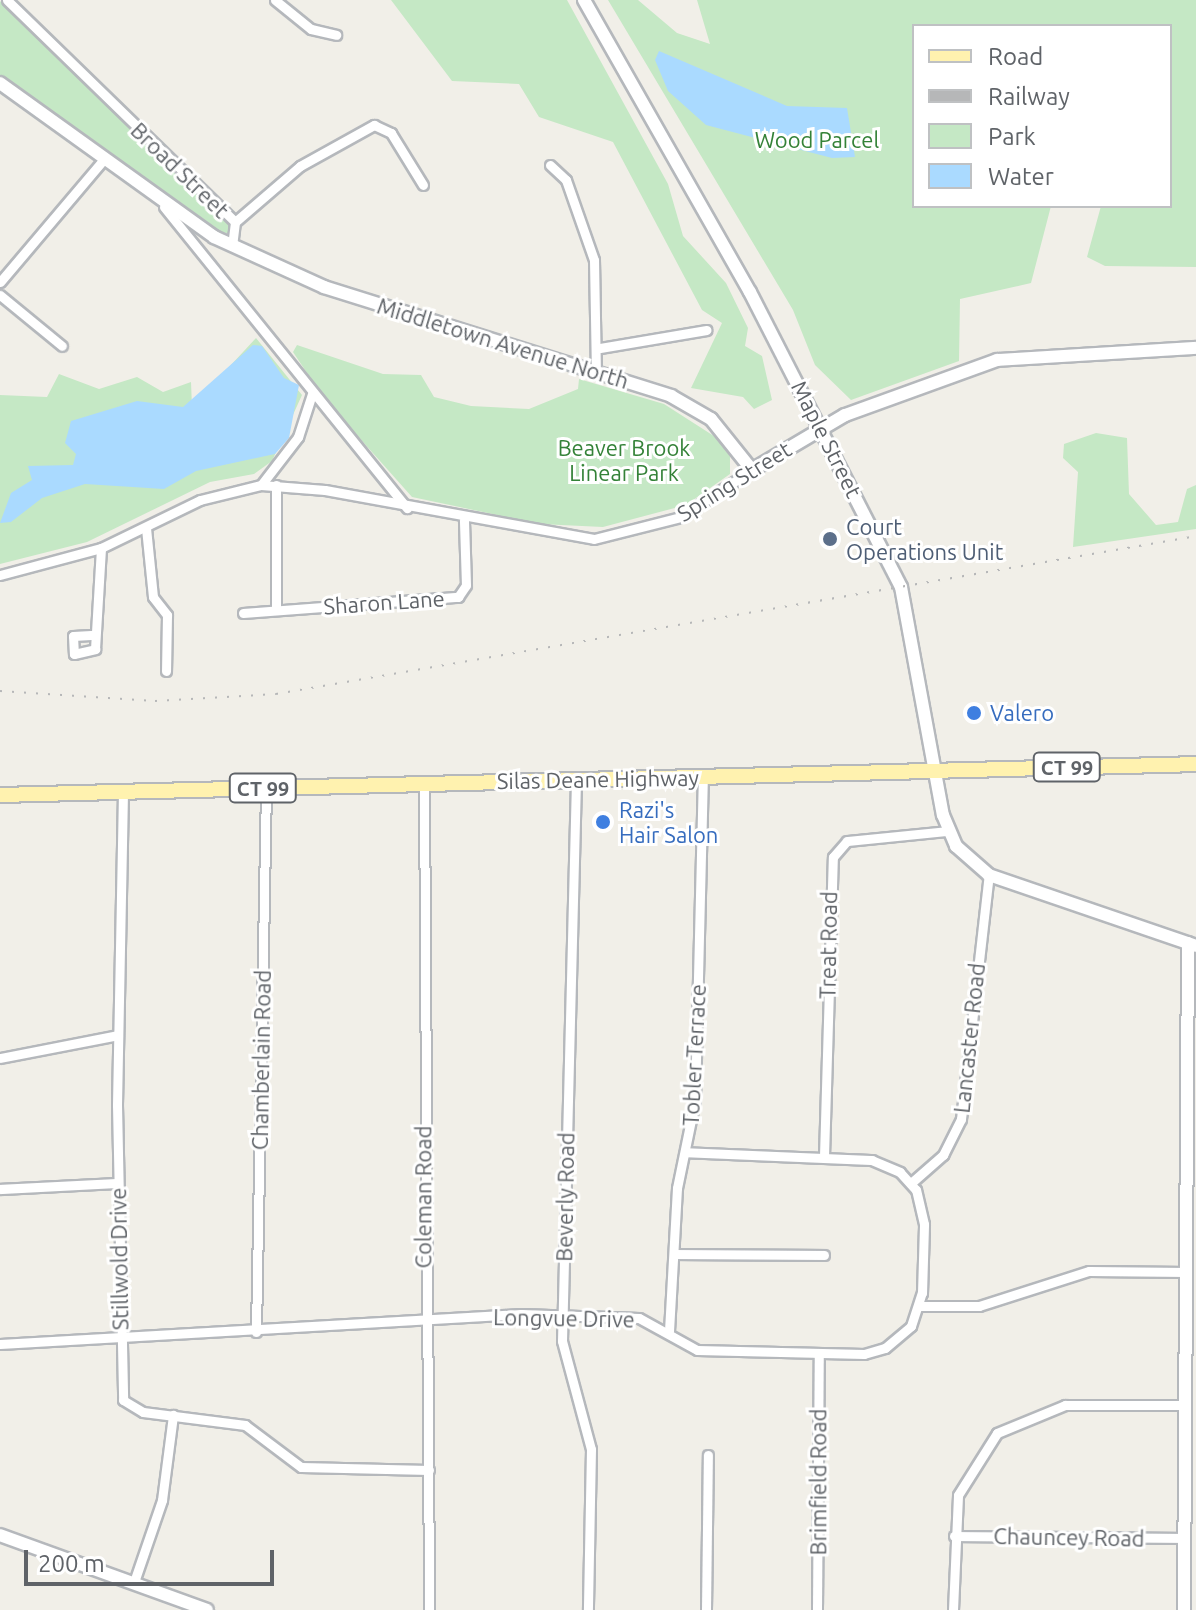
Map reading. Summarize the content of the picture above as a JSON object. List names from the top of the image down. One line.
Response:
{"streets":{"main road":["Broad Street","Middletown Avenue North","Maple Street","Spring Street","CT 99","Silas Deane Highway"],"street":["Sharon Lane","Treat Road","Lancaster Road","Tobler Terrace","Chamberlain Road","Coleman Road","Beverly Road","Stillwold Drive","Longvue Drive","Brimfield Road","Chauncey Road"]},"crossings":[["Broad Street","Middletown Avenue North"],["Middletown Avenue North","Spring Street"],["Maple Street","Spring Street"],["Maple Street","Silas Deane Highway"],["Maple Street","Treat Road"],["Spring Street","Sharon Lane"],["Silas Deane Highway","Tobler Terrace"],["Silas Deane Highway","Chamberlain Road"],["Silas Deane Highway","Coleman Road"],["Silas Deane Highway","Beverly Road"],["Silas Deane Highway","Stillwold Drive"],["Treat Road","Lancaster Road"],["Treat Road","Tobler Terrace"],["Treat Road","Longvue Drive"],["Treat Road","Brimfield Road"],["Lancaster Road","Tobler Terrace"],["Lancaster Road","Longvue Drive"],["Lancaster Road","Brimfield Road"],["Tobler Terrace","Longvue Drive"],["Tobler Terrace","Brimfield Road"],["Chamberlain Road","Longvue Drive"],["Coleman Road","Stillwold Drive"],["Coleman Road","Longvue Drive"],["Beverly Road","Longvue Drive"],["Stillwold Drive","Longvue Drive"],["Longvue Drive","Brimfield Road"]],"parks":["Wood Parcel","Beaver Brook Linear Park"],"places":["Court Operations Unit","Valero","Razi's Hair Salon"],"legend":["Road","Railway","Park","Water"],"scale_bar":"200 m"}
